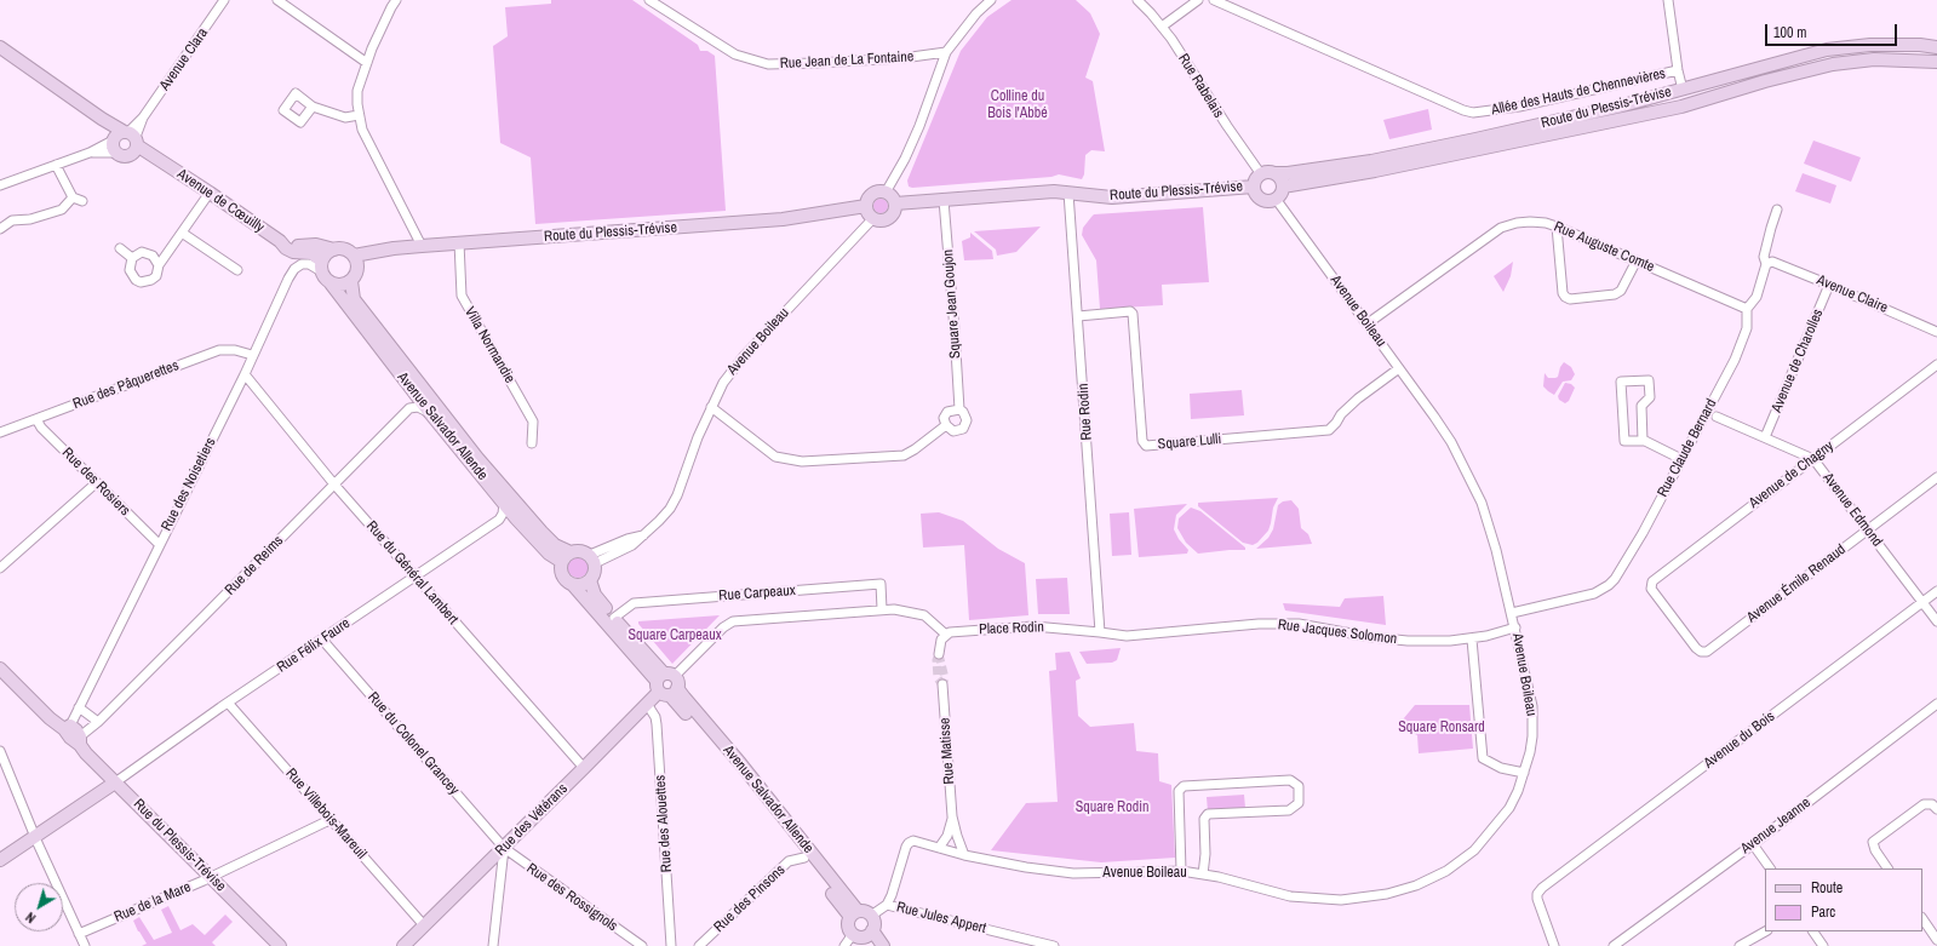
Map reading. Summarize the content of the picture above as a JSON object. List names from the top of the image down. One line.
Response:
{"streets":{"main road":["Route du Plessis-Trévise","Avenue de Cœuilly","Avenue Salvador Allende","Rue des Vétérans","Rue du Plessis-Trévise"],"street":["Avenue Clara","Rue Jean de La Fontaine","Rue Rabelais","Allée des Hauts de Chennevières","Rue Auguste Comte","Avenue Claire","Square Jean Goujon","Avenue Boileau","Villa Normandie","Avenue de Charolles","Rue des Pâquerettes","Rue Rodin","Square Lulli","Rue Claude Bernard","Avenue de Chagny","Rue des Rosiers","Rue des Noisetiers","Avenue Edmond","Rue de Reims","Rue du Général Lambert","Avenue Émile Renaud","Rue Carpeaux","Place Rodin","Rue Jacques Solomon","Rue Félix Faure","Avenue du Bois","Rue du Colonel Grancey","Rue Matisse","Rue Villebois-Mareuil","Rue des Alouettes","Avenue Jeanne","Rue des Rossignols","Rue des Pinsons","Rue de la Mare","Rue Jules Appert"]},"crossings":[["Avenue Clara","Avenue de Cœuilly"],["Rue Rabelais","Route du Plessis-Trévise"],["Rue Rabelais","Avenue Boileau"],["Route du Plessis-Trévise","Avenue de Cœuilly"],["Route du Plessis-Trévise","Square Jean Goujon"],["Route du Plessis-Trévise","Avenue Boileau"],["Route du Plessis-Trévise","Villa Normandie"],["Route du Plessis-Trévise","Rue Rodin"],["Route du Plessis-Trévise","Avenue Salvador Allende"],["Route du Plessis-Trévise","Rue des Noisetiers"],["Avenue de Cœuilly","Avenue Salvador Allende"],["Avenue de Cœuilly","Rue des Noisetiers"],["Rue Auguste Comte","Avenue Boileau"],["Rue Auguste Comte","Rue Claude Bernard"],["Avenue Claire","Avenue de Charolles"],["Avenue Claire","Rue Claude Bernard"],["Square Jean Goujon","Avenue Boileau"],["Avenue Boileau","Avenue Salvador Allende"],["Avenue Boileau","Square Lulli"],["Avenue Boileau","Rue Claude Bernard"],["Avenue Boileau","Rue Jacques Solomon"],["Avenue Boileau","Rue Jules Appert"],["Avenue de Charolles","Avenue Edmond"],["Rue des Pâquerettes","Rue des Rosiers"],["Rue des Pâquerettes","Rue des Noisetiers"],["Rue Rodin","Square Lulli"],["Rue Rodin","Place Rodin"],["Rue Rodin","Rue Jacques Solomon"],["Avenue Salvador Allende","Rue des Noisetiers"],["Avenue Salvador Allende","Rue de Reims"],["Avenue Salvador Allende","Rue Carpeaux"],["Avenue Salvador Allende","Rue Félix Faure"],["Avenue Salvador Allende","Rue des Vétérans"],["Avenue Salvador Allende","Rue des Pinsons"],["Avenue de Chagny","Avenue Edmond"],["Avenue de Chagny","Avenue Émile Renaud"],["Rue des Rosiers","Rue des Noisetiers"],["Rue des Noisetiers","Rue du Général Lambert"],["Rue des Noisetiers","Rue du Plessis-Trévise"],["Avenue Edmond","Avenue Émile Renaud"],["Avenue Edmond","Avenue du Bois"],["Rue de Reims","Rue du Général Lambert"],["Rue de Reims","Rue du Plessis-Trévise"],["Rue du Général Lambert","Rue Félix Faure"],["Rue du Général Lambert","Rue des Vétérans"],["Rue Carpeaux","Place Rodin"],["Rue Carpeaux","Rue des Vétérans"],["Place Rodin","Rue Jacques Solomon"],["Rue Félix Faure","Rue du Colonel Grancey"],["Rue Félix Faure","Rue Villebois-Mareuil"],["Rue Félix Faure","Rue du Plessis-Trévise"],["Rue du Colonel Grancey","Rue des Vétérans"],["Rue du Colonel Grancey","Rue des Rossignols"],["Rue Villebois-Mareuil","Rue des Vétérans"],["Rue Villebois-Mareuil","Rue de la Mare"],["Rue des Vétérans","Rue des Alouettes"],["Rue des Vétérans","Rue des Rossignols"],["Rue du Plessis-Trévise","Rue de la Mare"]],"parks":["Colline du Bois l'Abbé","Square Carpeaux","Square Ronsard","Square Rodin"],"legend":["Route","Parc"],"scale_bar":"100 m","north":"bottom left"}
